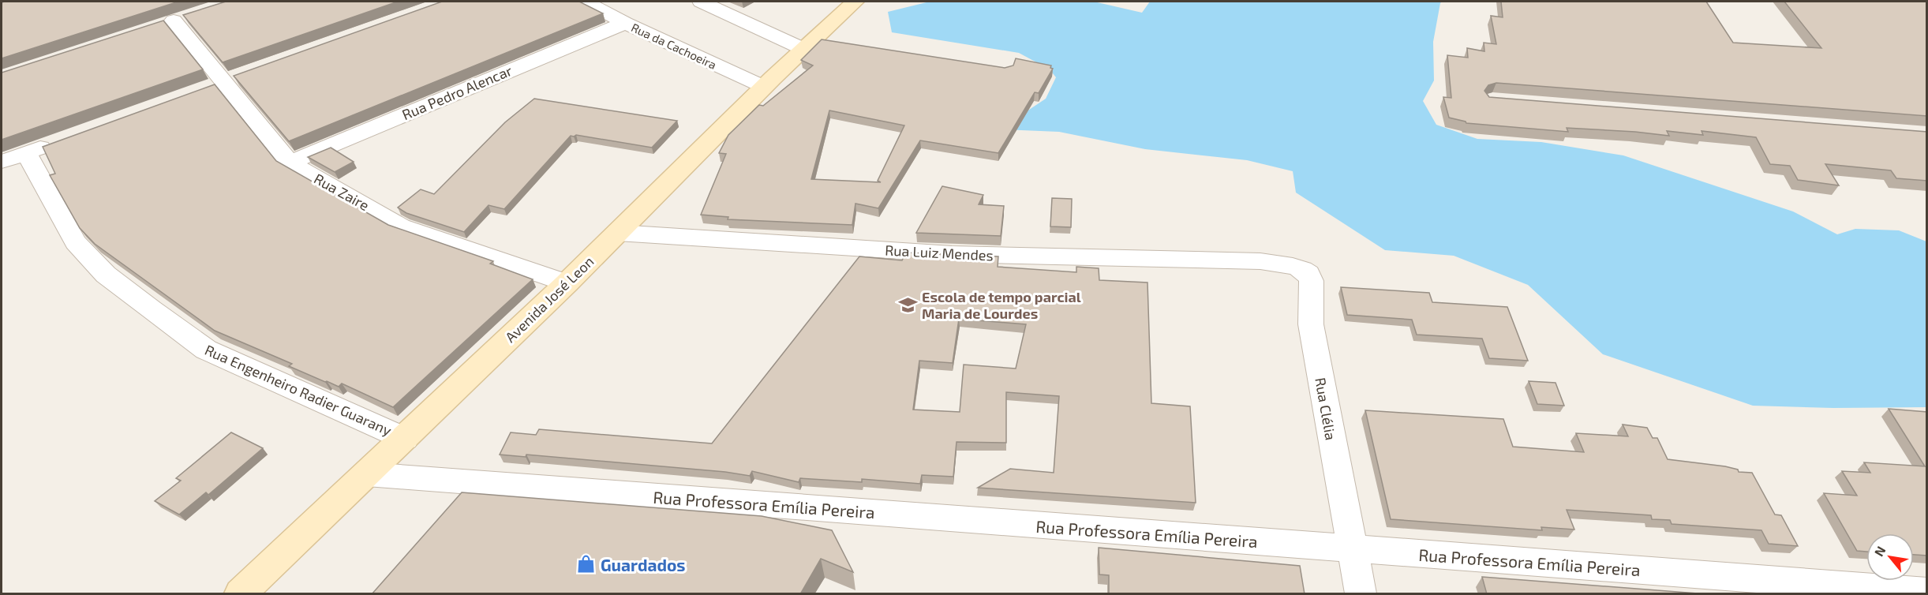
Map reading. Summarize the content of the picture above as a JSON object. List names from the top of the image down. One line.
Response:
{"streets":{"main road":["Avenida José Leon"],"street":["Rua da Cachoeira","Rua Pedro Alencar","Rua Zaire","Rua Luiz Mendes","Rua Engenheiro Radier Guarany","Rua Clélia","Rua Professora Emília Pereira"]},"crossings":[["Rua da Cachoeira","Rua Pedro Alencar"],["Rua da Cachoeira","Avenida José Leon"],["Rua Pedro Alencar","Rua Zaire"],["Rua Zaire","Avenida José Leon"],["Rua Luiz Mendes","Avenida José Leon"],["Rua Luiz Mendes","Rua Clélia"],["Avenida José Leon","Rua Engenheiro Radier Guarany"],["Avenida José Leon","Rua Professora Emília Pereira"],["Rua Clélia","Rua Professora Emília Pereira"]],"places":{"school or university":["Escola de tempo parcial Maria de Lourdes"],"shop":["Guardados"]},"north":"top left"}
